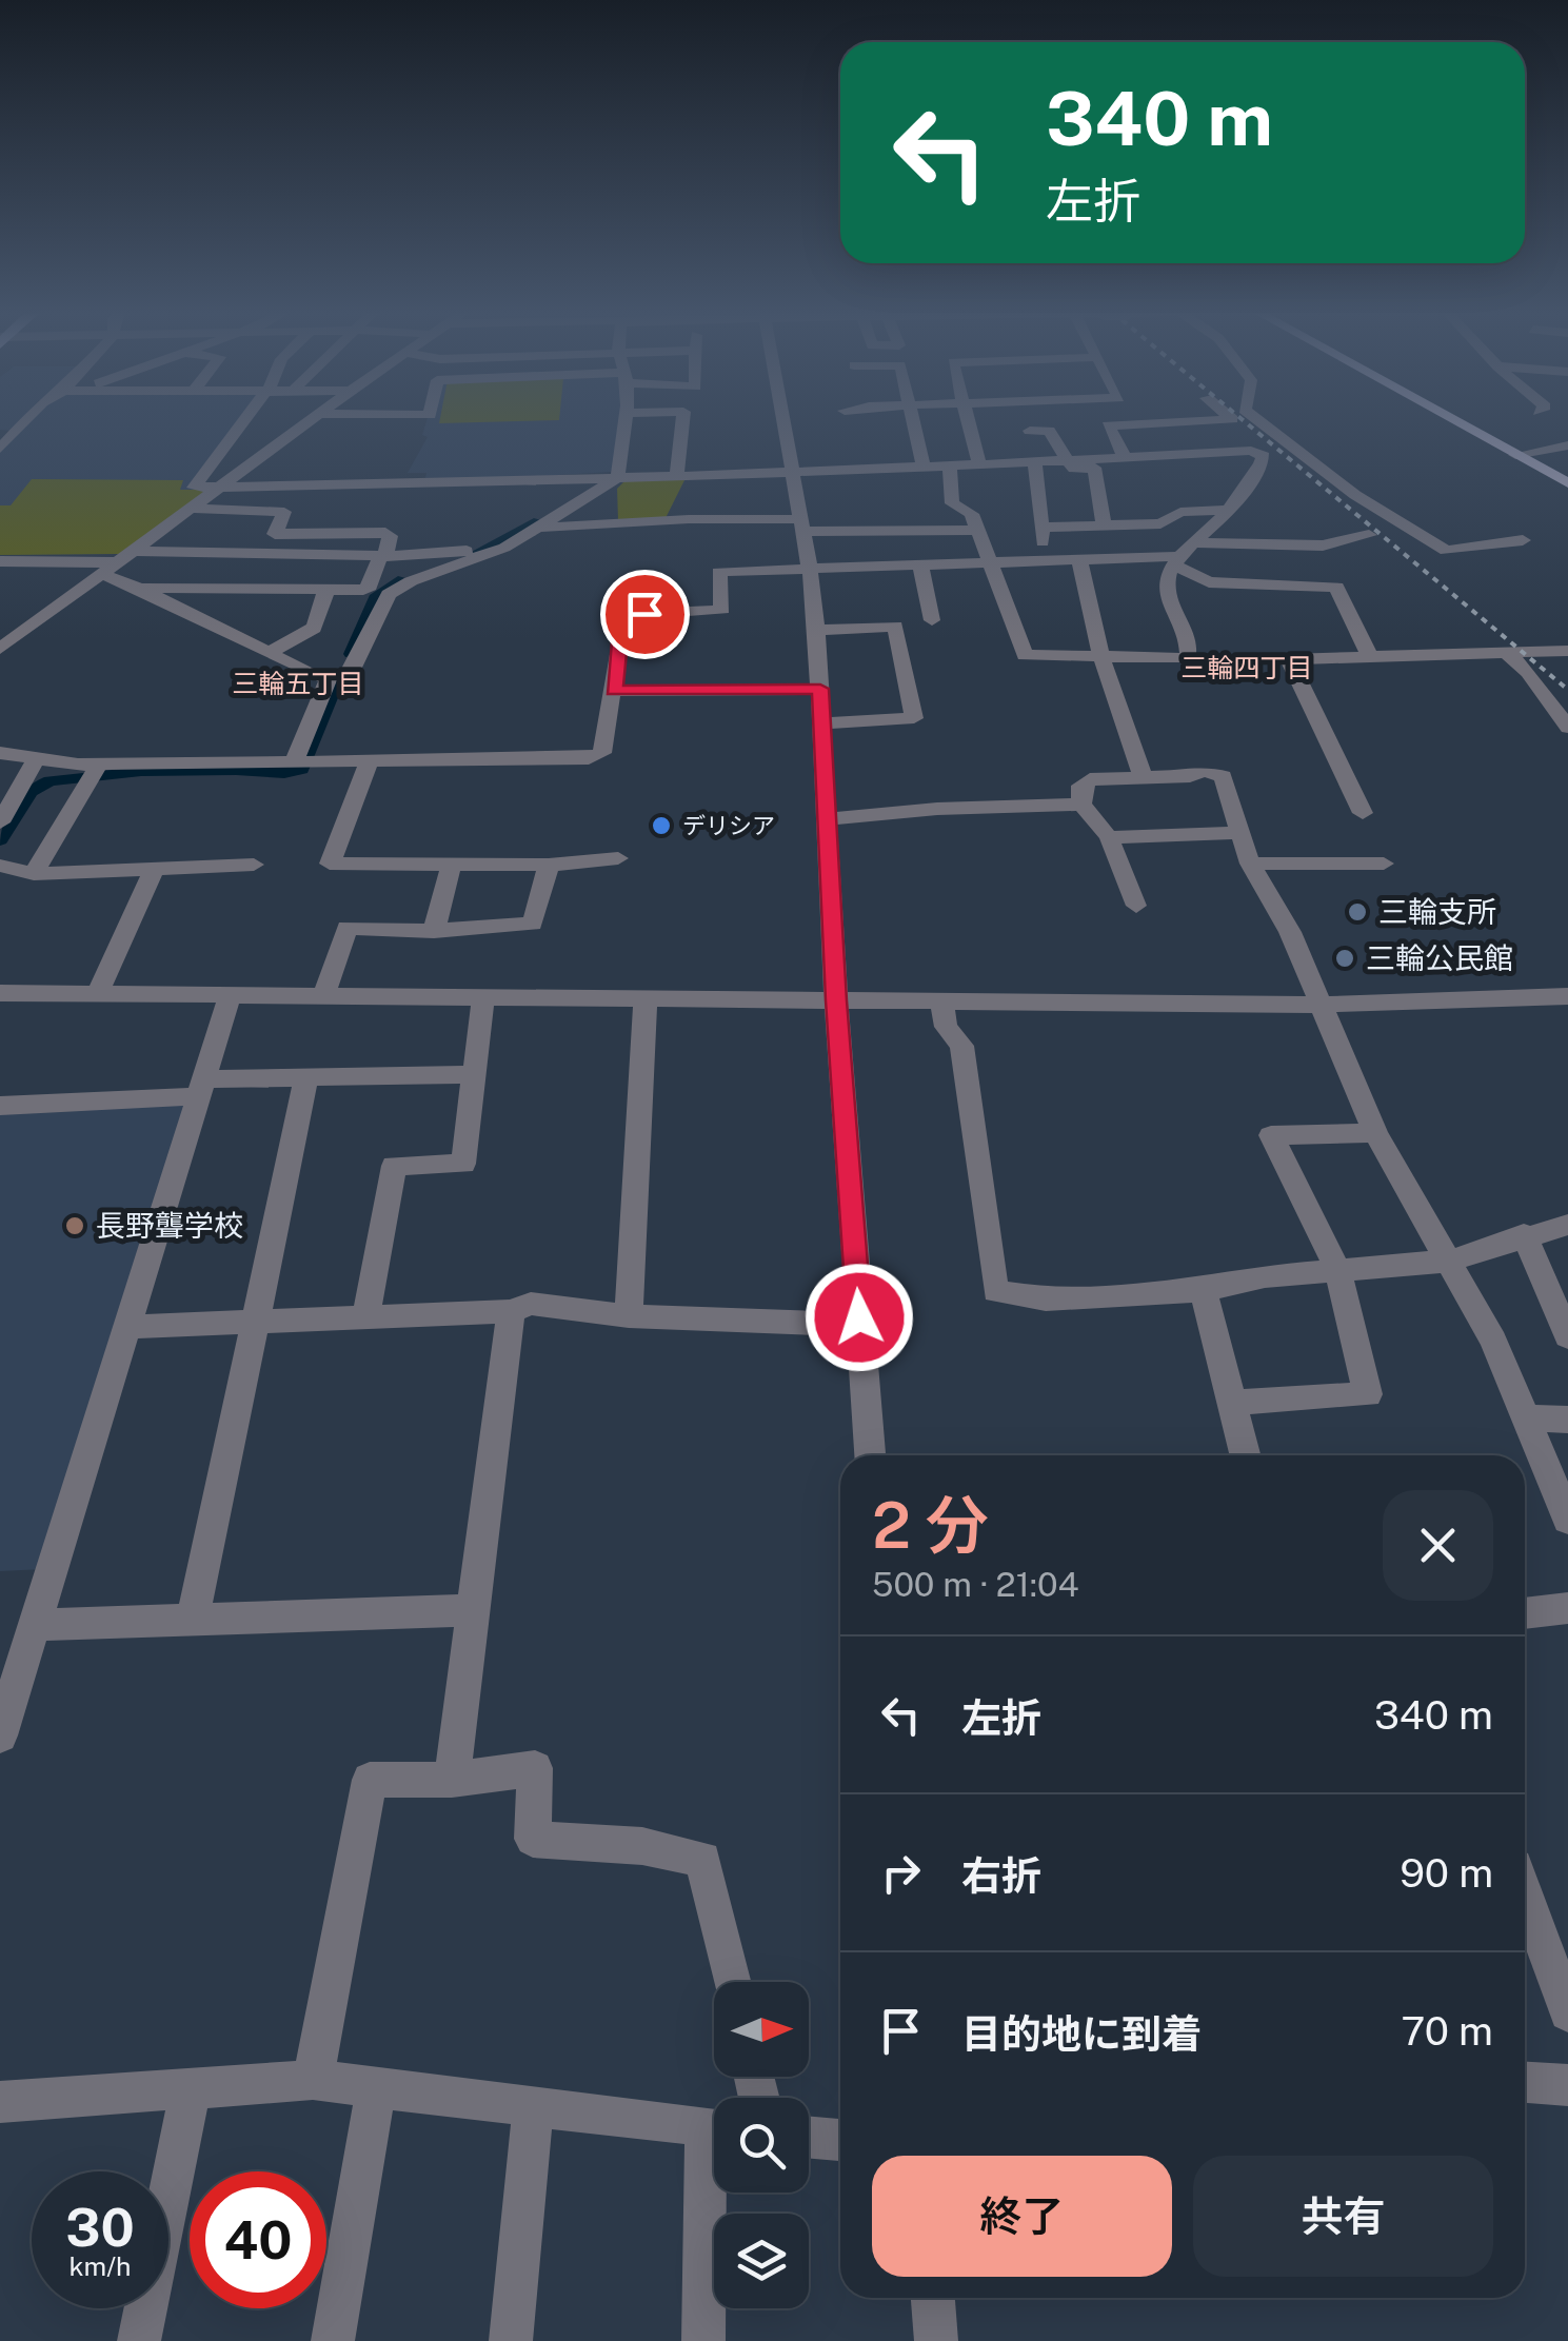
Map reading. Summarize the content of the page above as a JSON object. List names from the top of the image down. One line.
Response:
{"districts":["三輪四丁目","三輪五丁目"],"places":["デリシア","三輪支所","三輪公民館","長野聾学校"],"north":"right","page":{"turn":["340 m","左折"],"heading":["2 分","500 m · 21:04"],"list":[{"name":"左折","value":"340 m"},{"name":"右折","value":"90 m"},{"name":"目的地に到着","value":"70 m"}],"buttons":["終了","共有"],"speed":"30 km/h","limit":"40"}}
